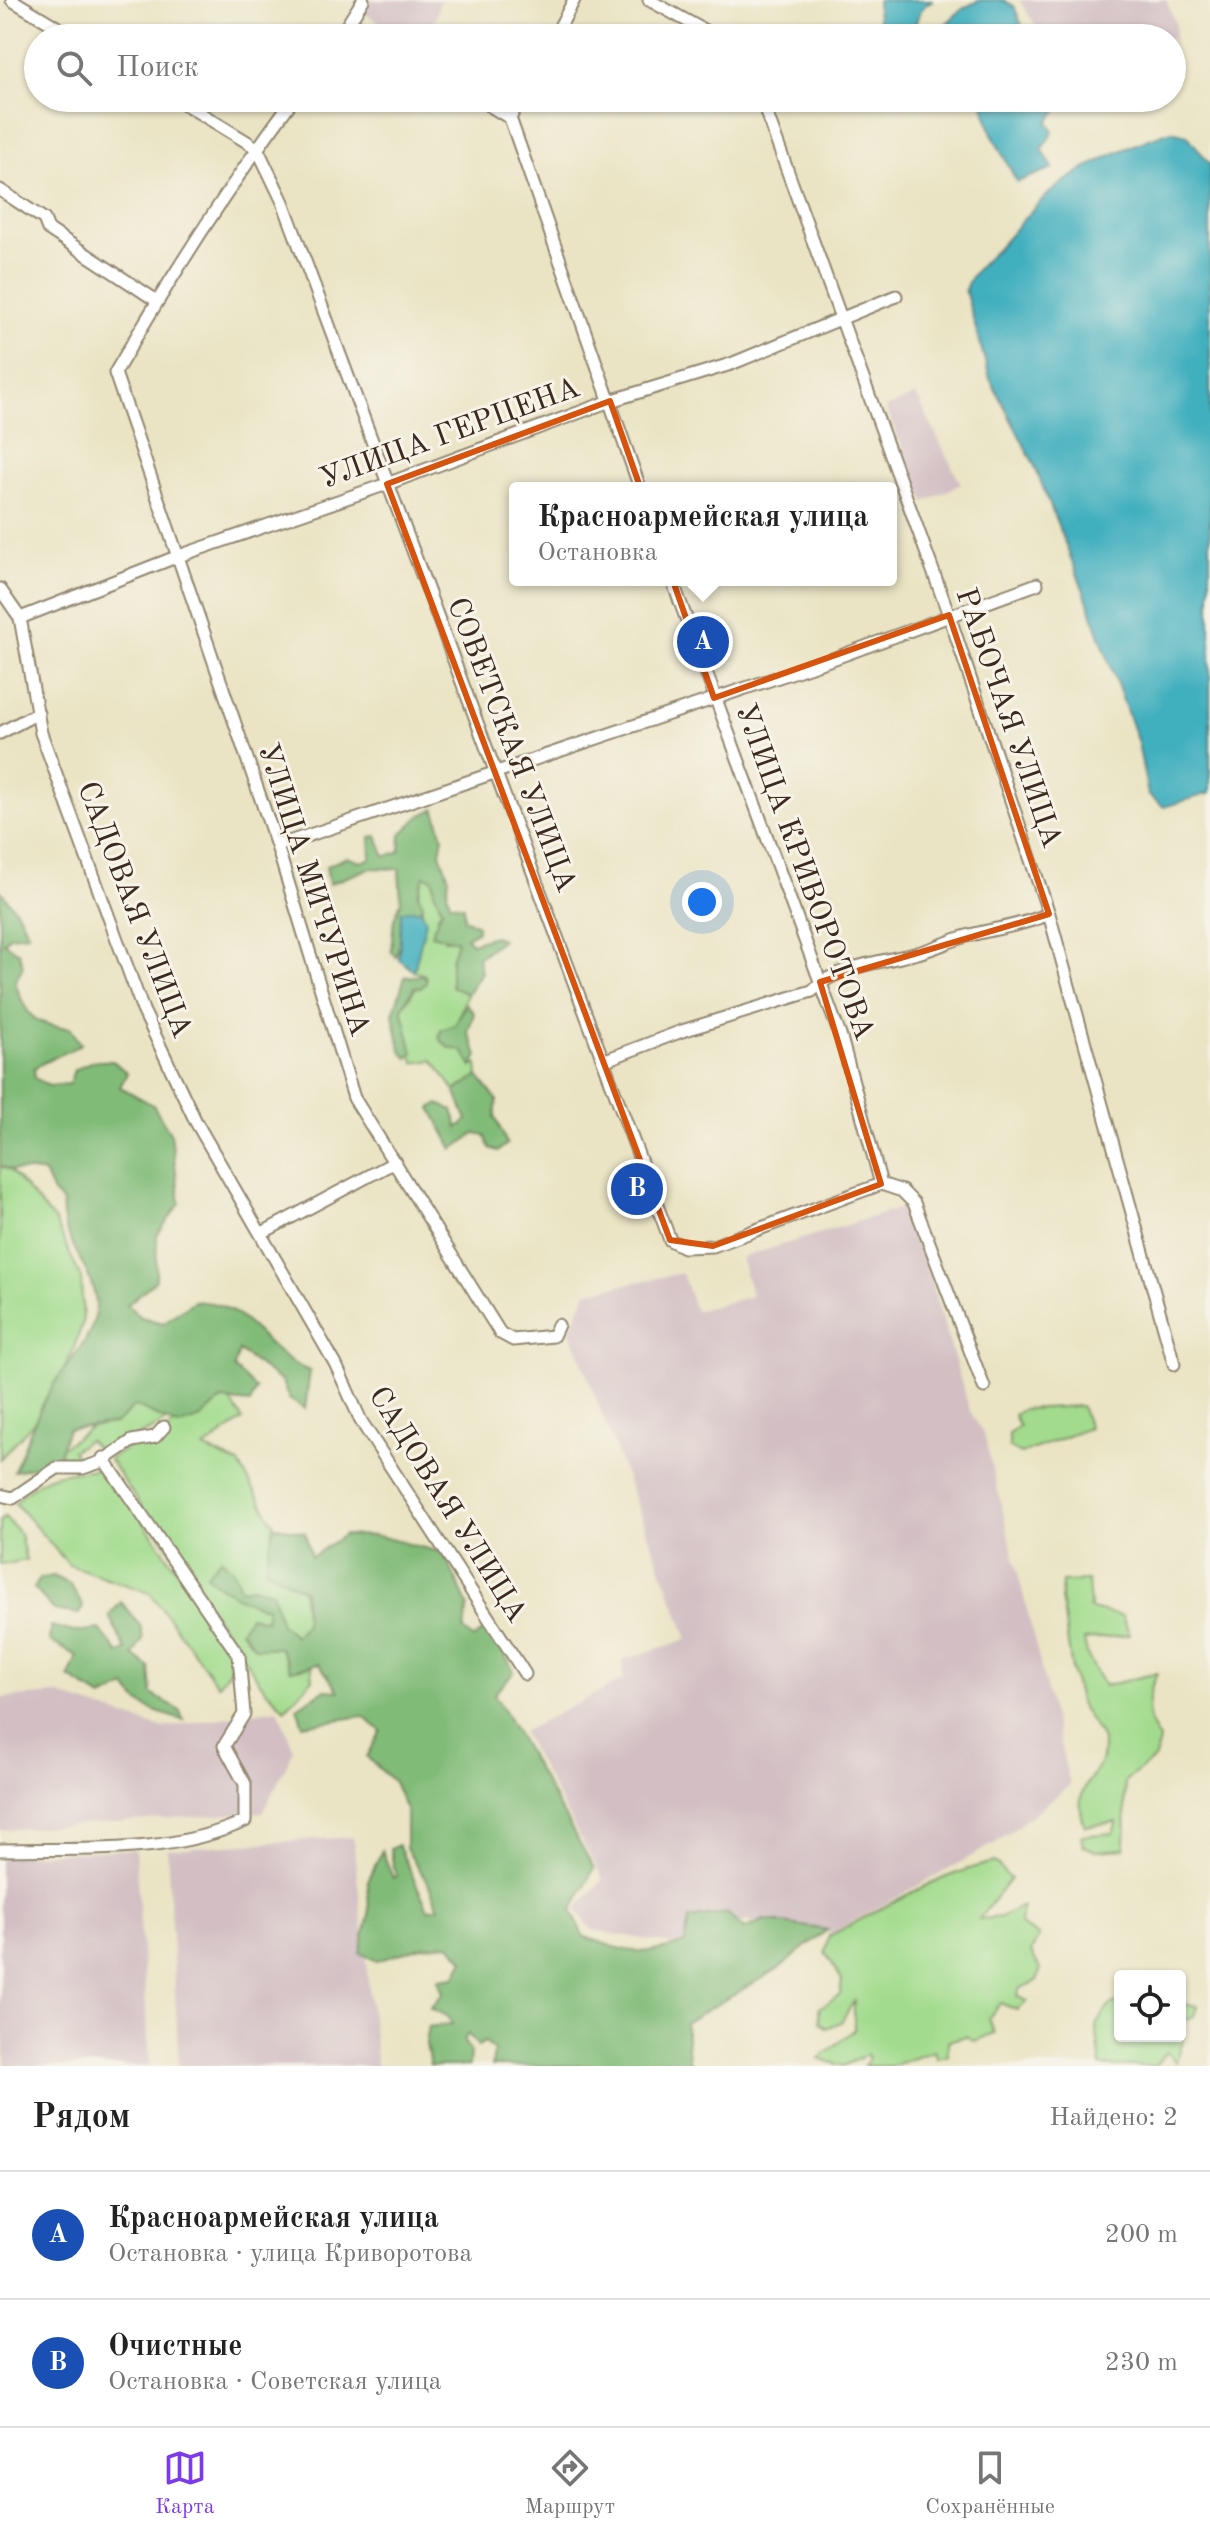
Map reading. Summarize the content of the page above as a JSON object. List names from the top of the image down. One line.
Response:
{"streets":{"street":["УЛИЦА ГЕРЦЕНА","РАБОЧАЯ УЛИЦА","СОВЕТСКАЯ УЛИЦА","УЛИЦА КРИВОРОТОВА","УЛИЦА МИЧУРИНА","САДОВАЯ УЛИЦА"]},"crossings":[["УЛИЦА ГЕРЦЕНА","РАБОЧАЯ УЛИЦА"],["УЛИЦА ГЕРЦЕНА","СОВЕТСКАЯ УЛИЦА"],["УЛИЦА ГЕРЦЕНА","УЛИЦА МИЧУРИНА"],["УЛИЦА ГЕРЦЕНА","САДОВАЯ УЛИЦА"],["СОВЕТСКАЯ УЛИЦА","УЛИЦА КРИВОРОТОВА"]],"page":{"search":"Поиск","popup":["Красноармейская улица","Остановка"],"pins":["A","B"],"heading":["Рядом","Найдено: 2"],"list":[{"mark":"A","name":"Красноармейская улица","note":"Остановка · улица Криворотова","value":"200 m"},{"mark":"B","name":"Очистные","note":"Остановка · Советская улица","value":"230 m"}],"nav":["Карта","Маршрут","Сохранённые"]}}
